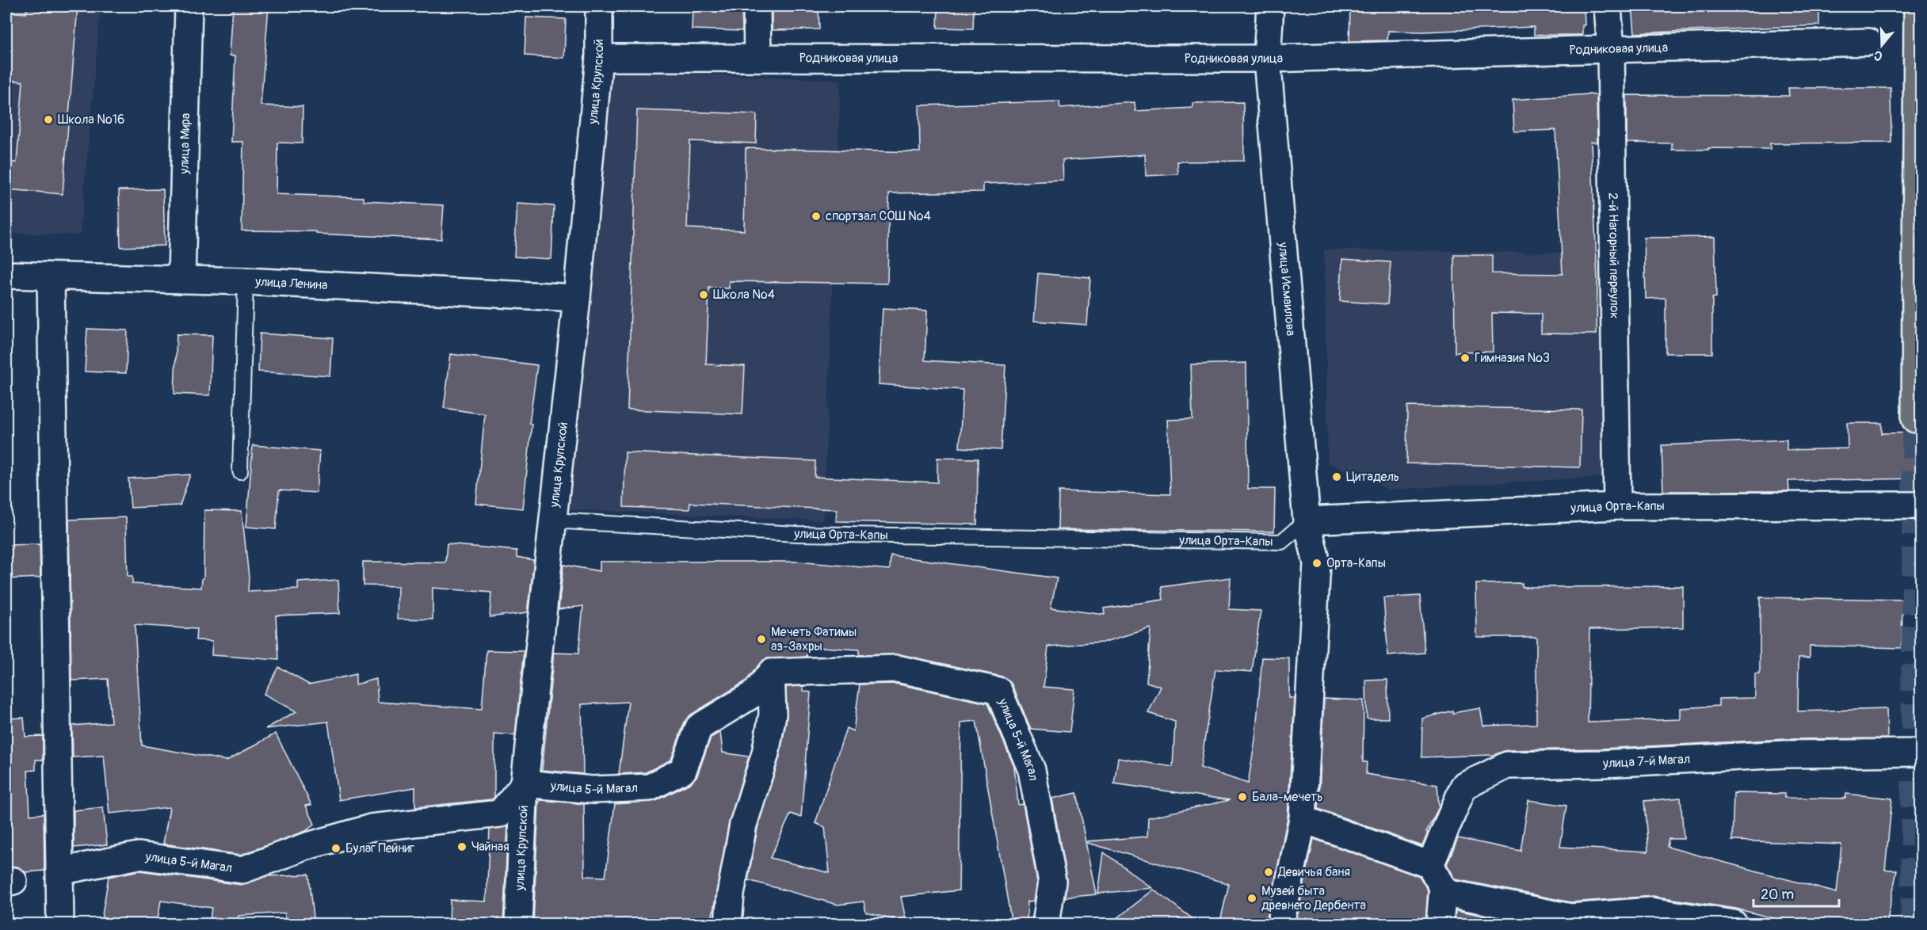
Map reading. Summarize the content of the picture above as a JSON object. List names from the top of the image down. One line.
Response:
{"streets":{"street":["Родниковая улица","улица Крупской","улица Мира","2-й Нагорный переулок","улица Ленина","улица Исмаилова","улица Орта-Капы","улица 5-й Магал","улица 7-й Магал"]},"crossings":[["Родниковая улица","улица Крупской"],["Родниковая улица","2-й Нагорный переулок"],["Родниковая улица","улица Исмаилова"],["улица Крупской","улица Ленина"],["улица Крупской","улица Орта-Капы"],["улица Крупской","улица 5-й Магал"],["улица Мира","улица Ленина"],["2-й Нагорный переулок","улица Орта-Капы"],["улица Исмаилова","улица Орта-Капы"]],"places":["Школа №16","спортзал СОШ №4","Школа №4","Гимназия №3","Цитадель","Орта-Капы","Мечеть Фатимы аз-Захры","Бала-мечеть","Чайная","Булаг Пейниг","Девичья баня","Музей быта древнего Дербента"],"scale_bar":"20 m","north":"bottom"}
